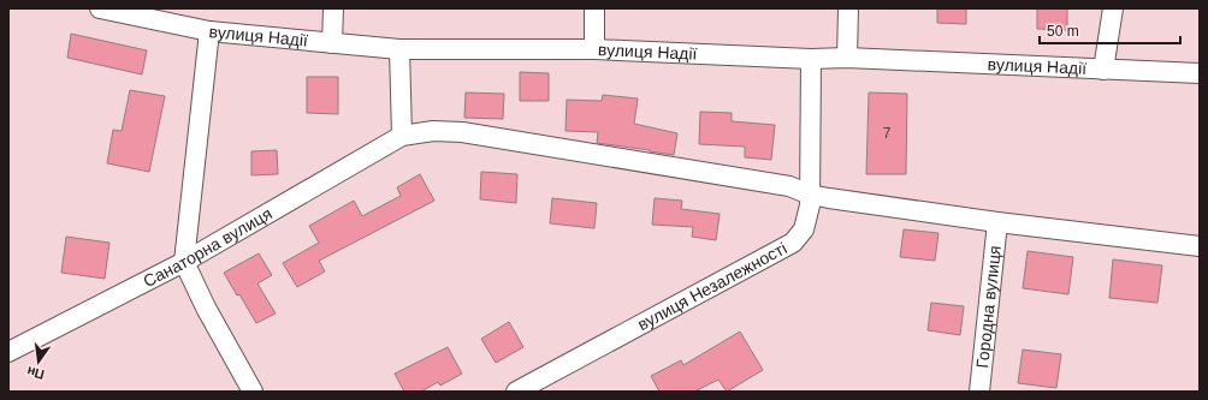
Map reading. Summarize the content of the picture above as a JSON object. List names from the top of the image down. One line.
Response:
{"streets":{"street":["вулиця Надії","Санаторна вулиця","вулиця Незалежності","Городна вулиця"]},"crossings":[["вулиця Надії","вулиця Незалежності"]],"house_numbers":["7"],"scale_bar":"50 m","north":"bottom"}
